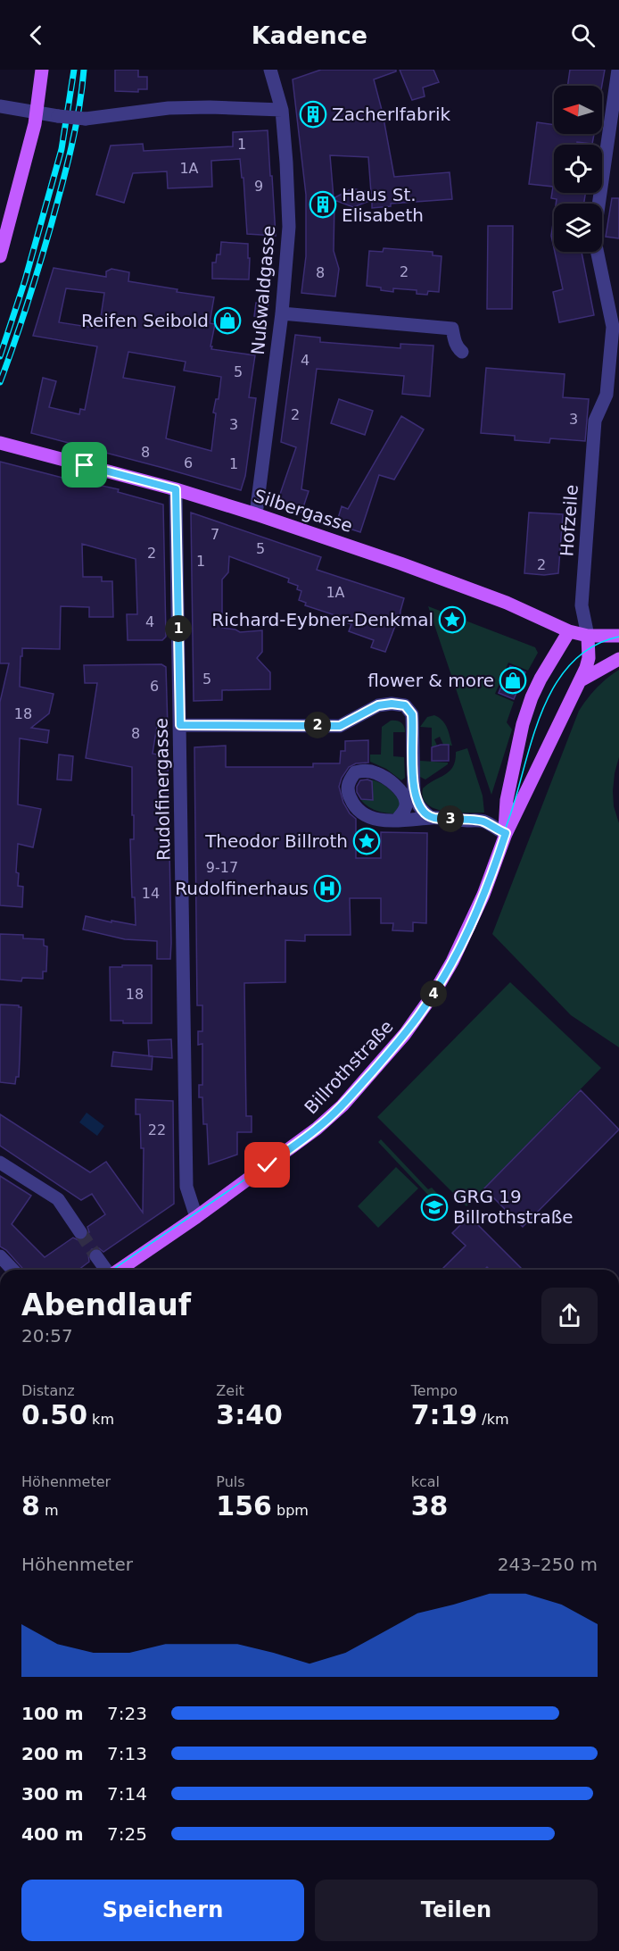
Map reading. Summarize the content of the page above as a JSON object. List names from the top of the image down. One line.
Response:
{"streets":{"main road":["Silbergasse","Billrothstraße"],"street":["Nußwaldgasse","Hofzeile","Rudolfinergasse"]},"crossings":[["Nußwaldgasse","Silbergasse"],["Silbergasse","Hofzeile"],["Silbergasse","Rudolfinergasse"],["Silbergasse","Billrothstraße"],["Hofzeile","Billrothstraße"],["Rudolfinergasse","Billrothstraße"]],"places":{"building":["Zacherlfabrik","Haus St. Elisabeth"],"shop":["Reifen Seibold","flower & more"],"place":["Richard-Eybner-Denkmal","Theodor Billroth"],"hospital":["Rudolfinerhaus"],"school or university":["GRG 19 Billrothstraße"]},"house_numbers":["1","1A","9","2","8","4","5","2","3","3","8","6","1","7","5","2","1","2","1A","4","5","6","18","8","9-17","14","18","22"],"north":"left","page":{"header":"Kadence","pins":["1","2","3","4"],"heading":["Abendlauf","20:57"],"stats":[["Distanz","0.50 km"],["Zeit","3:40"],["Tempo","7:19 /km"],["Höhenmeter","8 m"],["Puls","156 bpm"],["kcal","38"]],"chart":["Höhenmeter","243–250 m"],"list":[{"name":"100 m","note":"7:23"},{"name":"200 m","note":"7:13"},{"name":"300 m","note":"7:14"},{"name":"400 m","note":"7:25"}],"buttons":["Speichern","Teilen"]}}
